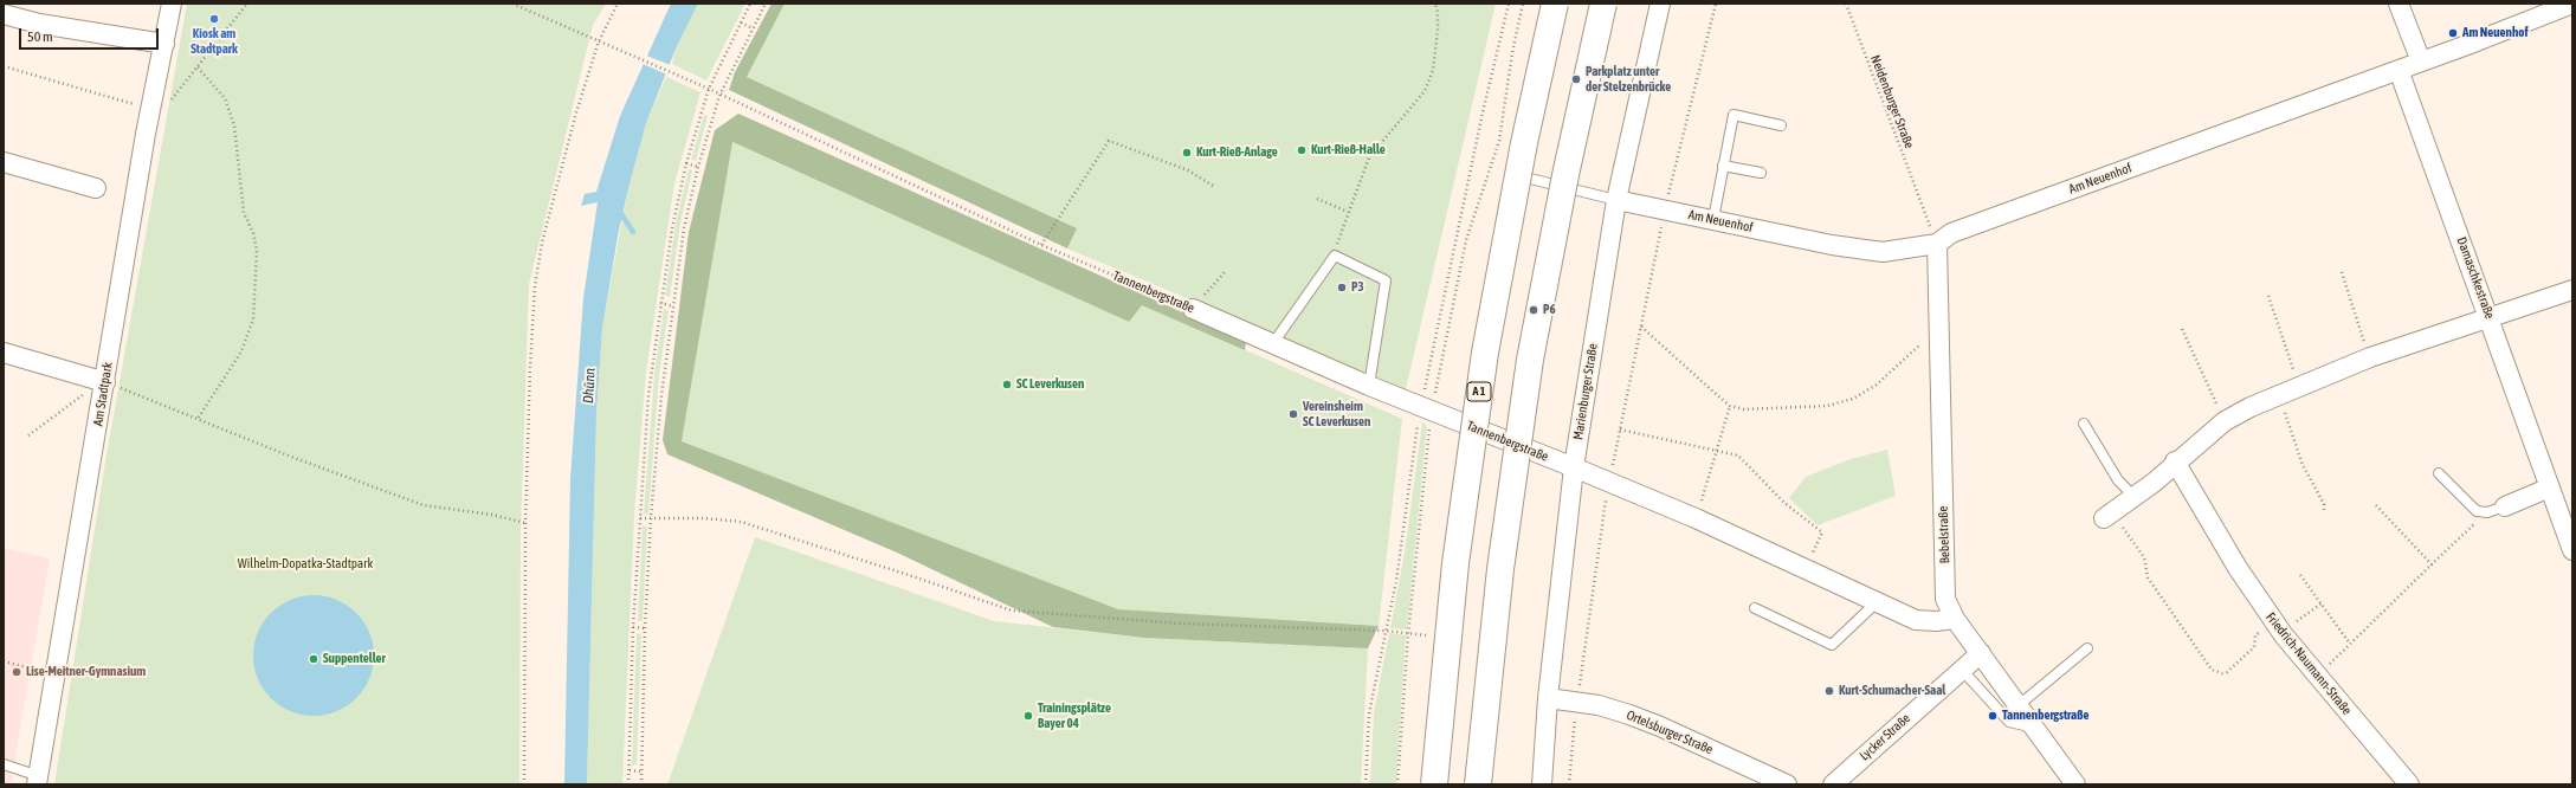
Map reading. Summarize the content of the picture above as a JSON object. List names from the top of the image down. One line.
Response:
{"streets":{"highway":["A 1"],"street":["Am Neuenhof","Damaschkestraße","Tannenbergstraße","Marienburger Straße","Am Stadtpark","Bebelstraße","Friedrich-Naumann-Straße","Ortelsburger Straße","Lycker Straße"],"path":["Neidenburger Straße"]},"crossings":[["Am Neuenhof","Damaschkestraße"],["Am Neuenhof","Marienburger Straße"],["Am Neuenhof","Bebelstraße"],["Tannenbergstraße","Marienburger Straße"],["Tannenbergstraße","Bebelstraße"],["Marienburger Straße","Ortelsburger Straße"],["Bebelstraße","Lycker Straße"]],"water":["Dhünn"],"parks":["Wilhelm-Dopatka-Stadtpark"],"places":["Kiosk am Stadtpark","Am Neuenhof","Parkplatz unter der Stelzenbrücke","Kurt-Rieß-Halle","Kurt-Rieß-Anlage","P3","P6","SC Leverkusen","Vereinsheim SC Leverkusen","Suppenteller","Lise-Meitner-Gymnasium","Kurt-Schumacher-Saal","Trainingsplätze Bayer 04","Tannenbergstraße"],"scale_bar":"50 m"}
